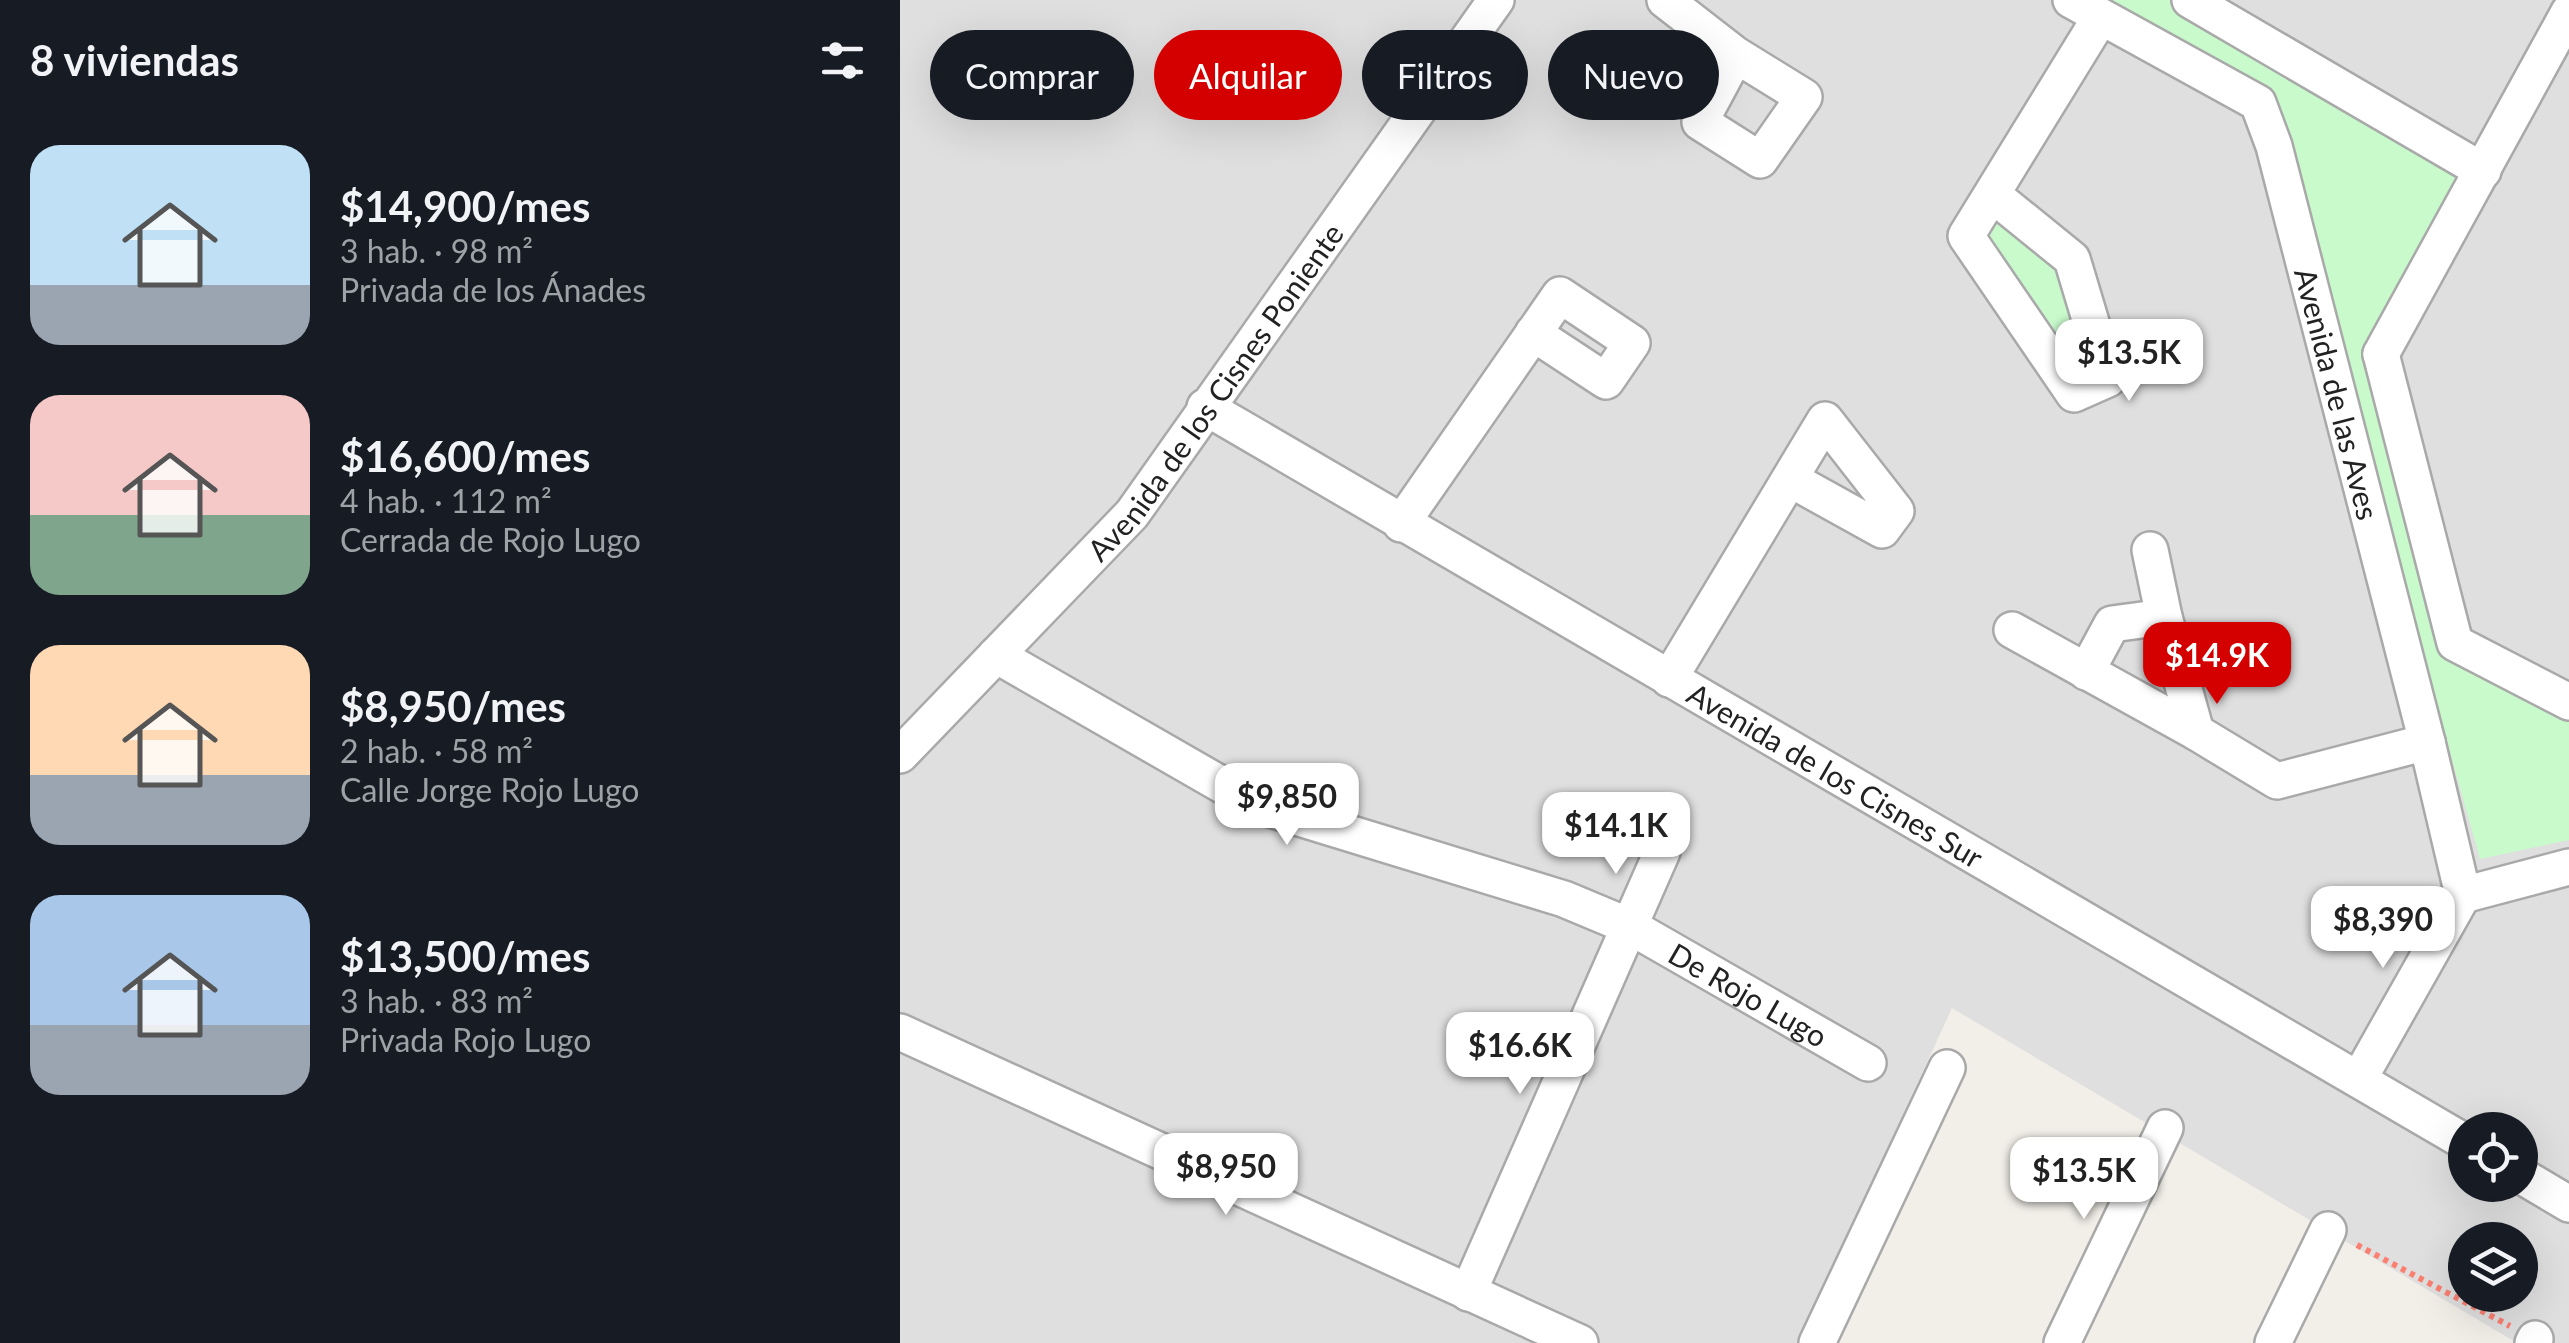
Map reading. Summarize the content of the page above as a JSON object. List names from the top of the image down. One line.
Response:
{"streets":{"street":["Avenida de los Cisnes Poniente","Avenida de las Aves","Avenida de los Cisnes Sur","De Rojo Lugo"]},"crossings":[["Avenida de los Cisnes Poniente","Avenida de los Cisnes Sur"],["Avenida de los Cisnes Poniente","De Rojo Lugo"]],"page":{"heading":"8 viviendas","chip":["Comprar","Alquilar","Filtros","Nuevo"],"list":[{"name":"$14,900/mes","note":"3 hab. · 98 m² · Privada de los Ánades"},{"name":"$16,600/mes","note":"4 hab. · 112 m² · Cerrada de Rojo Lugo"},{"name":"$8,950/mes","note":"2 hab. · 58 m² · Calle Jorge Rojo Lugo"},{"name":"$13,500/mes","note":"3 hab. · 83 m² · Privada Rojo Lugo"}],"price":["$13.5K","$14.9K","$9,850","$14.1K","$8,390","$16.6K","$8,950","$13.5K"]}}
